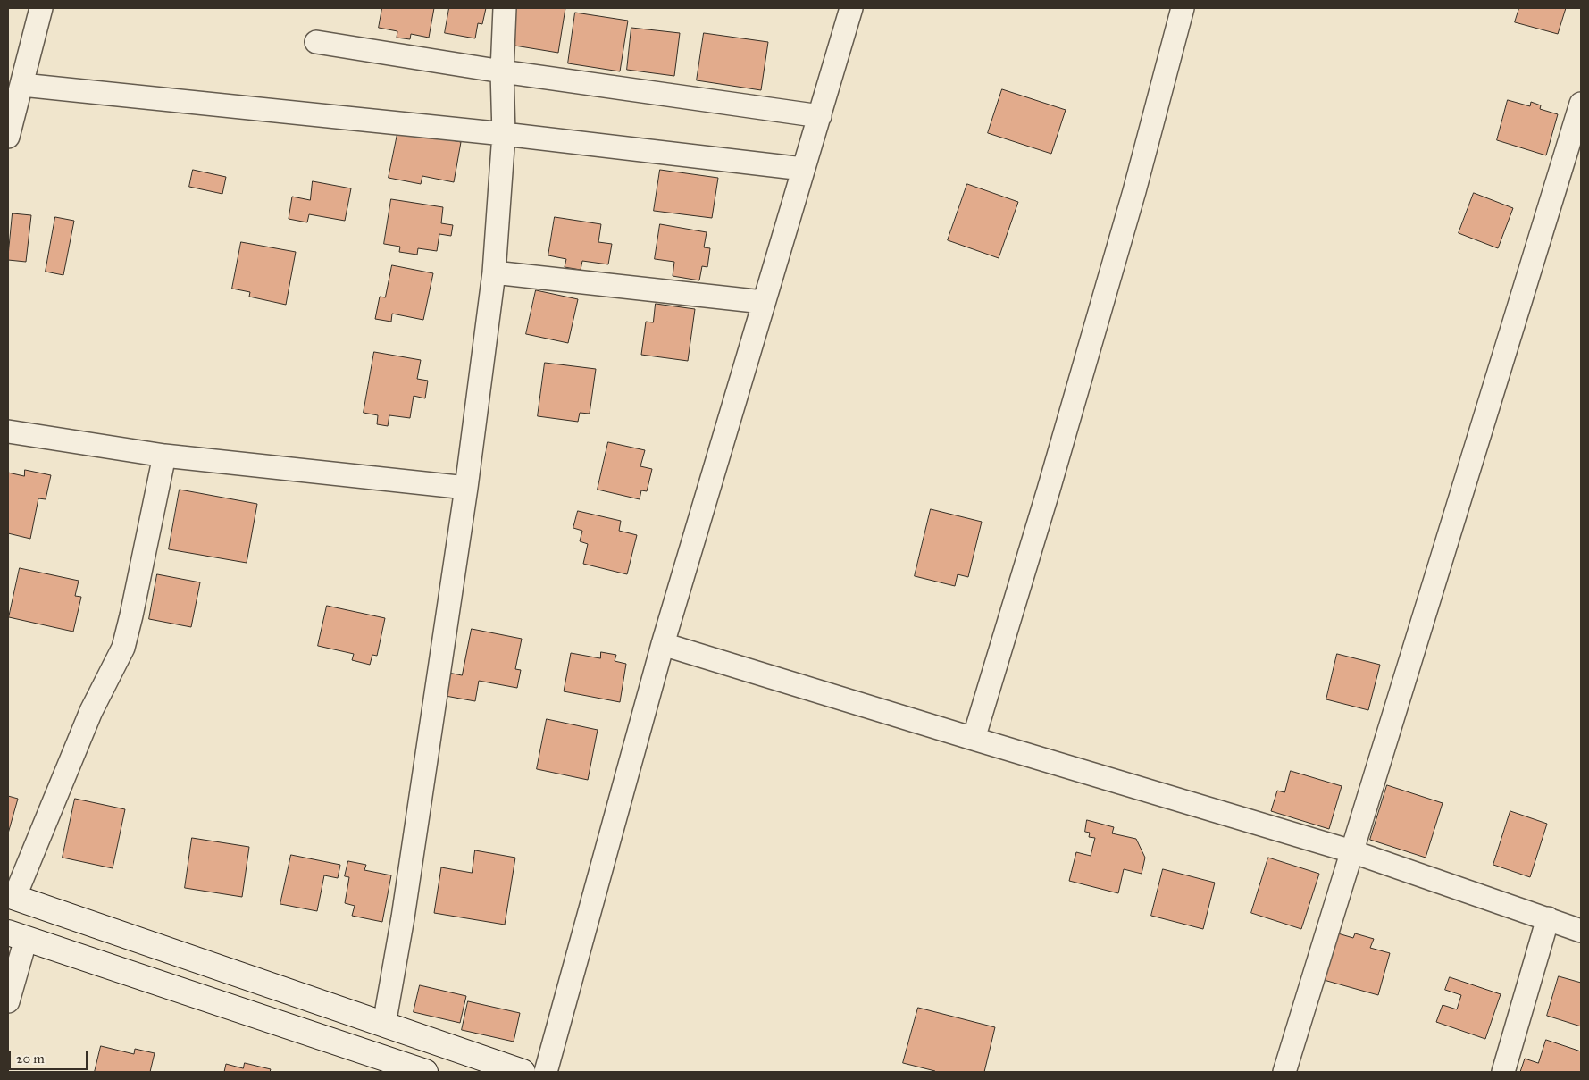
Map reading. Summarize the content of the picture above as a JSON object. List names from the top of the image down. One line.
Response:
{"scale_bar":"20 m"}
